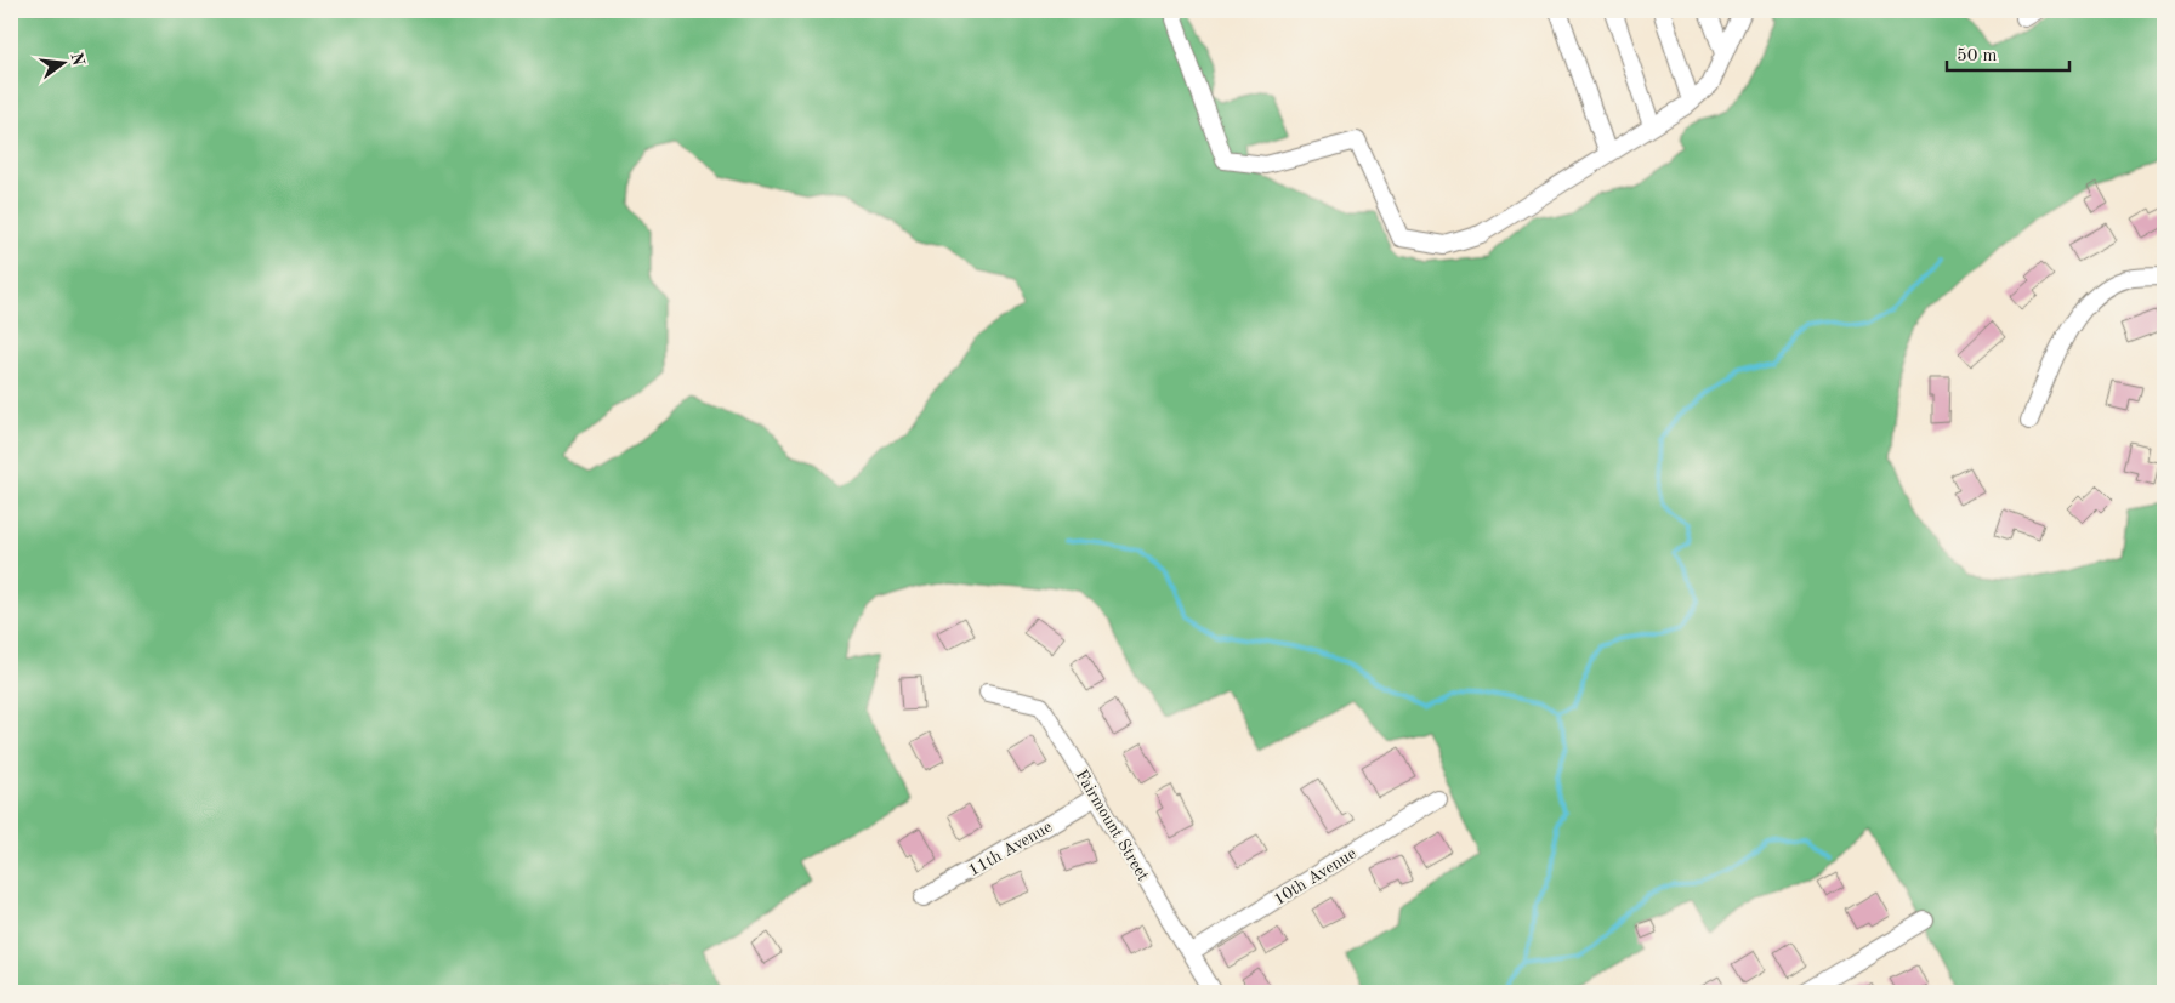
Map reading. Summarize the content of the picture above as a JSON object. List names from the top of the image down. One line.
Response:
{"streets":{"street":["Fairmount Street","11th Avenue","10th Avenue"]},"crossings":[["Fairmount Street","11th Avenue"],["Fairmount Street","10th Avenue"]],"scale_bar":"50 m","north":"right"}
